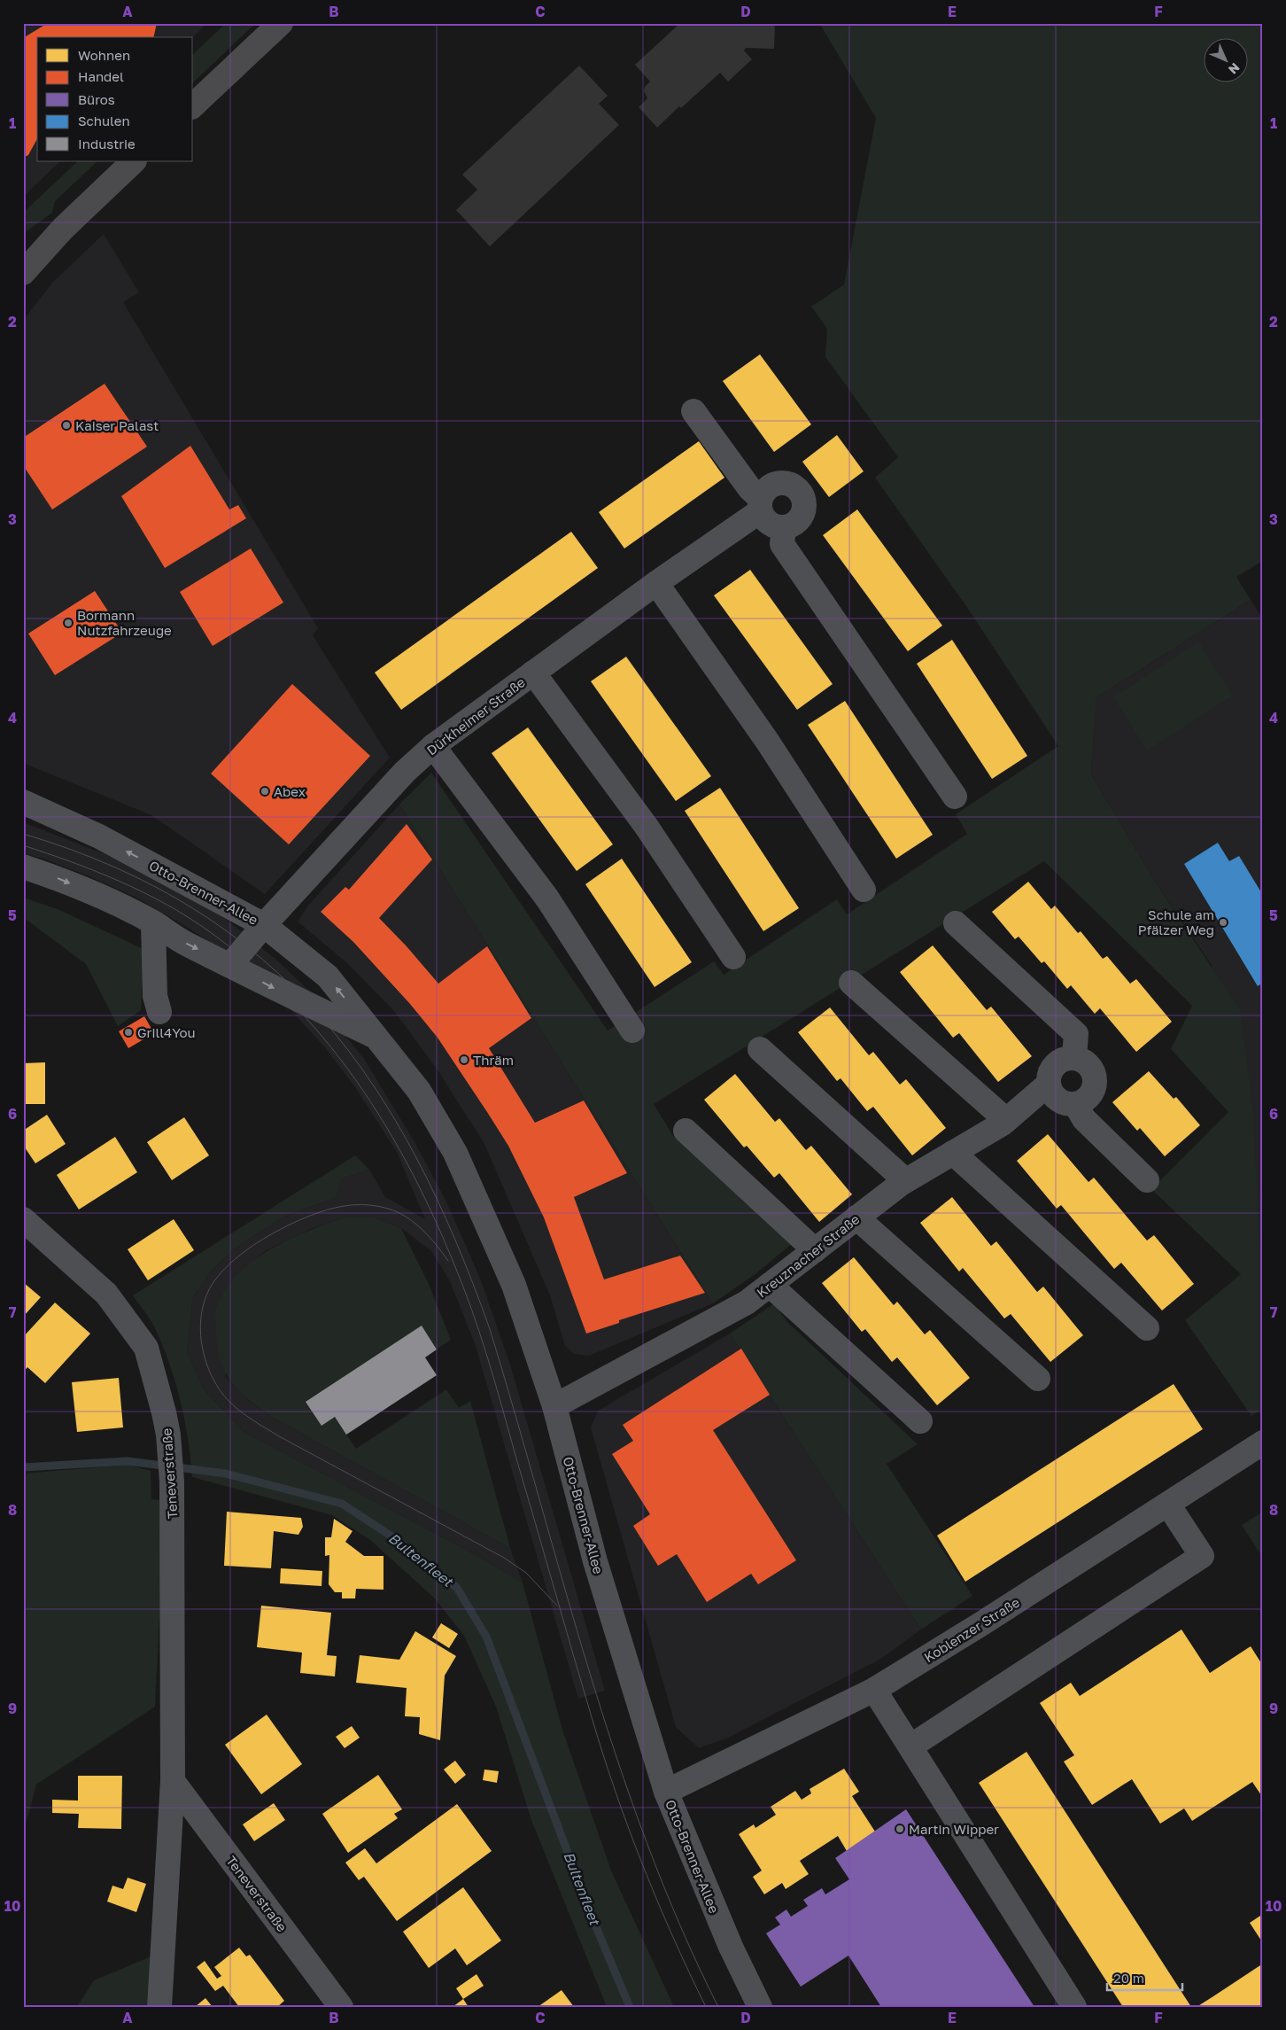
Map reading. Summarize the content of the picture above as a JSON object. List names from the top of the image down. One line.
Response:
{"streets":{"street":["Dürkheimer Straße","Otto-Brenner-Allee","Kreuznacher Straße","Teneverstraße","Koblenzer Straße"]},"crossings":[["Dürkheimer Straße","Otto-Brenner-Allee"],["Otto-Brenner-Allee","Kreuznacher Straße"],["Otto-Brenner-Allee","Koblenzer Straße"]],"water":["Bultenfleet"],"places":["Kaiser Palast","Bormann Nutzfahrzeuge","Abex","Schule am Pfälzer Weg","Grill4You","Thräm","Martin Wipper"],"legend":["Wohnen","Handel","Büros","Schulen","Industrie"],"scale_bar":"20 m","north":"bottom right","grid":{"columns":["A","B","C","D","E","F"],"rows":["1","2","3","4","5","6","7","8","9","10"]}}
